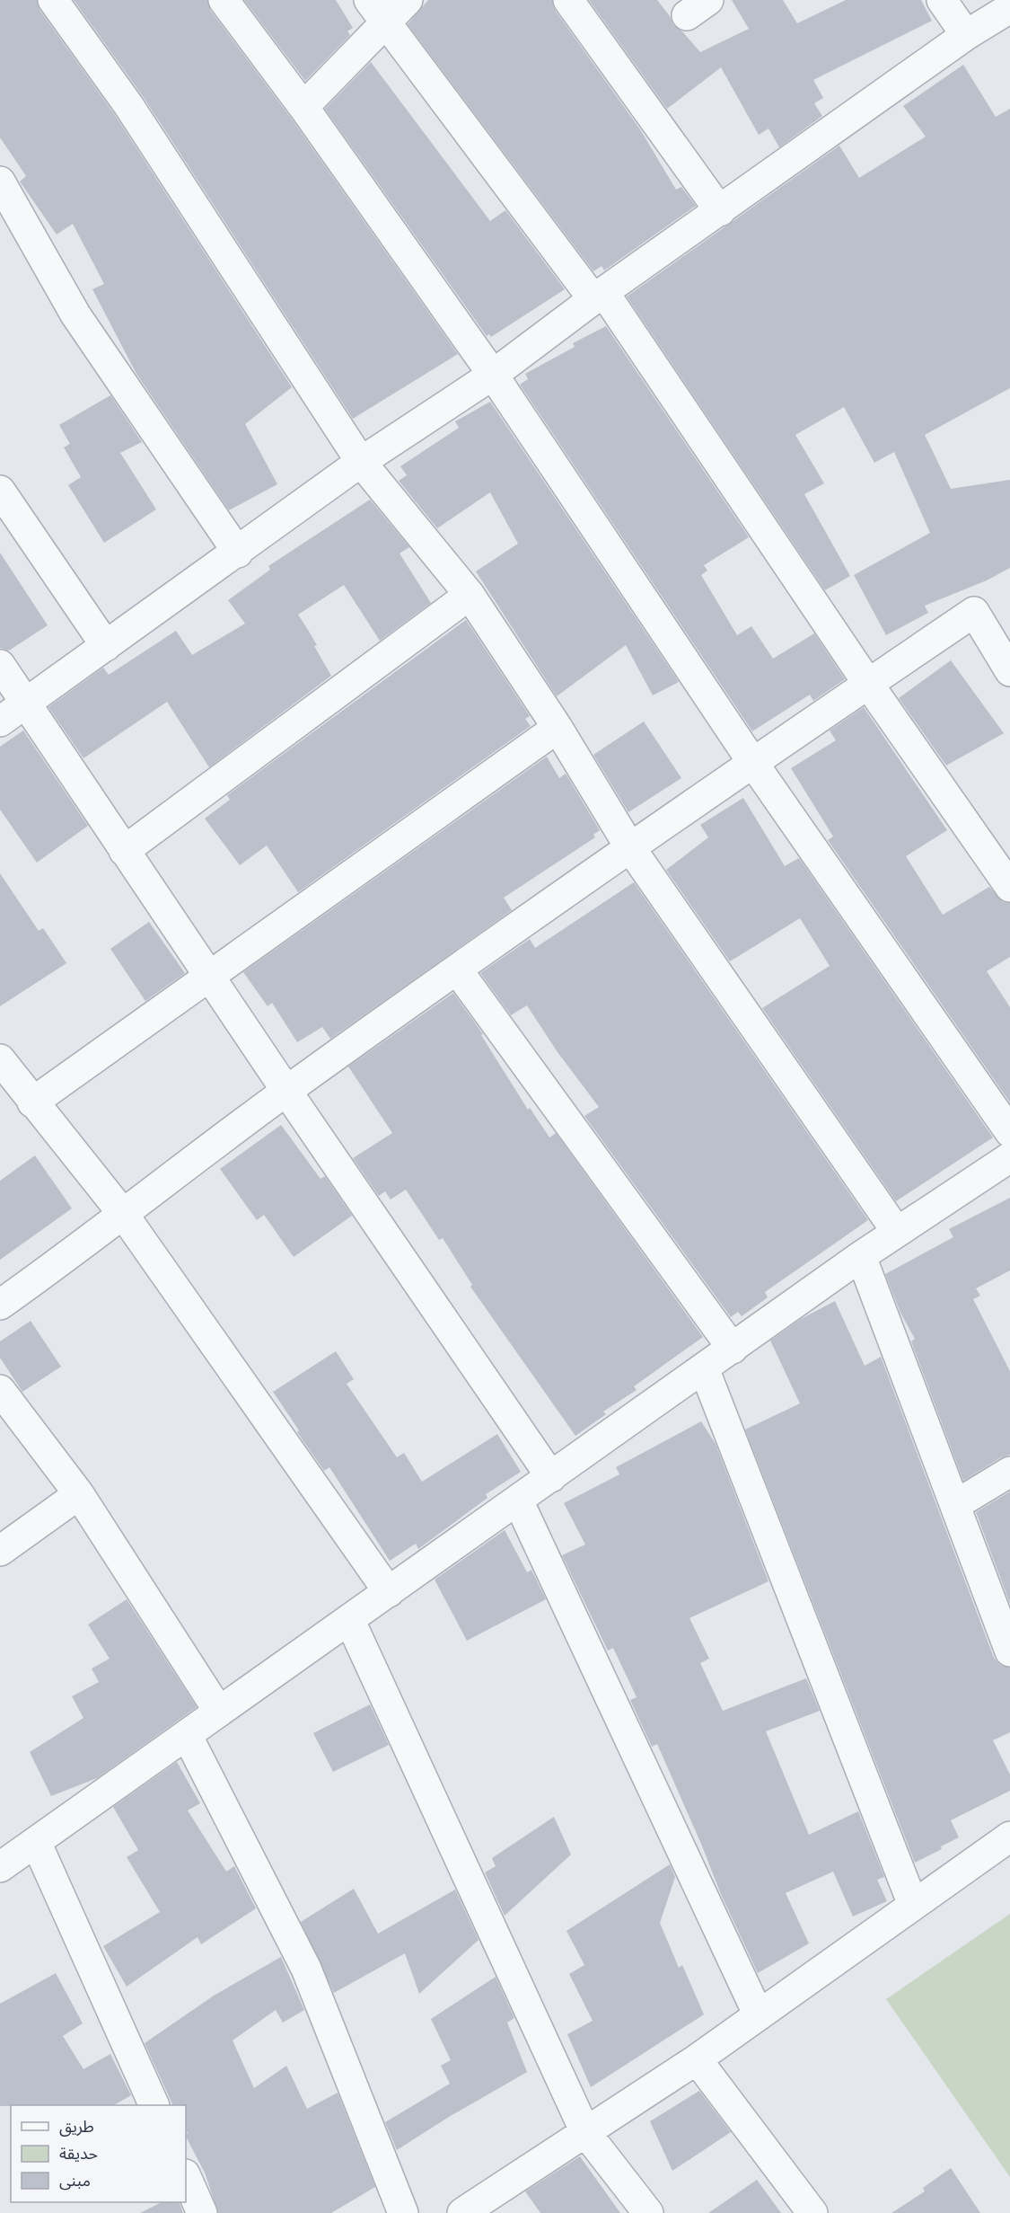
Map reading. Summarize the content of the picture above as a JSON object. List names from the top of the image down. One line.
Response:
{"legend":["طريق","حديقة","مبنى"]}
